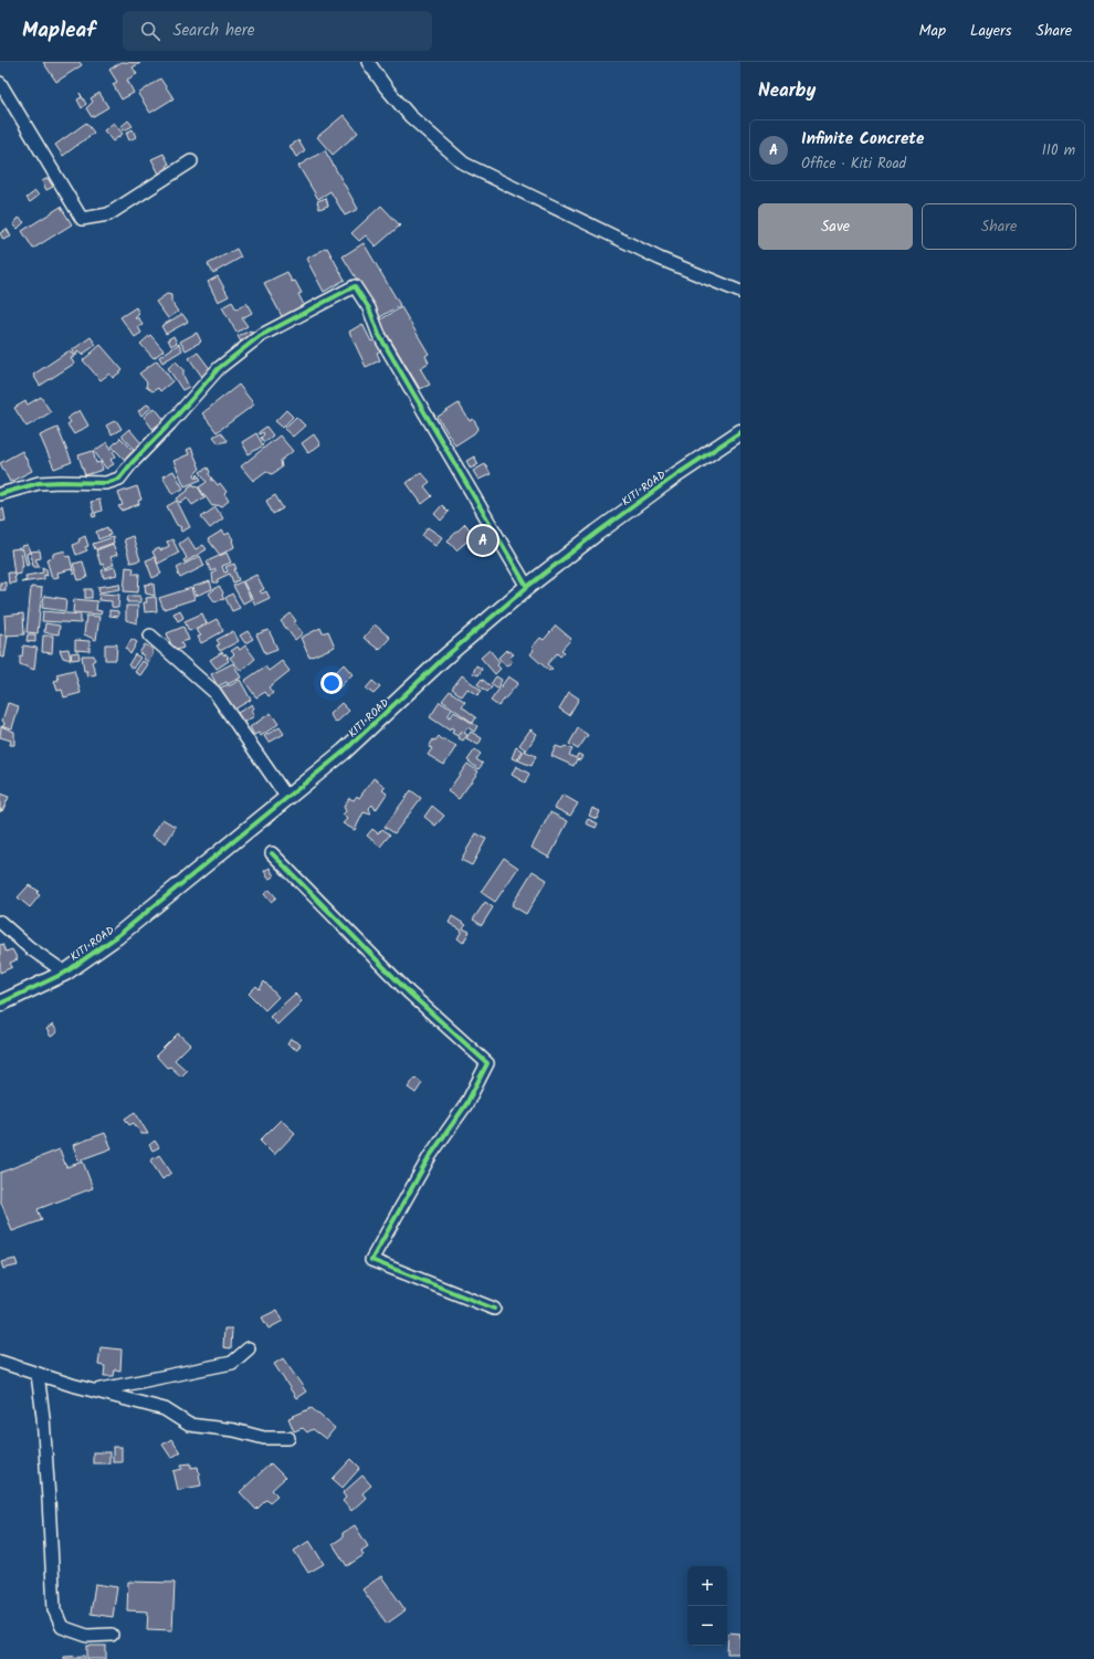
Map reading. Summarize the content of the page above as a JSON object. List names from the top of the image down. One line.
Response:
{"streets":{"street":["KITI ROAD"]},"page":{"header":"Mapleaf","search":"Search here","nav":["Map","Layers","Share"],"heading":"Nearby","list":[{"mark":"A","name":"Infinite Concrete","note":"Office · Kiti Road","value":"110 m"}],"buttons":["Save","Share"],"pins":"A","map_buttons":["+","−"]}}
